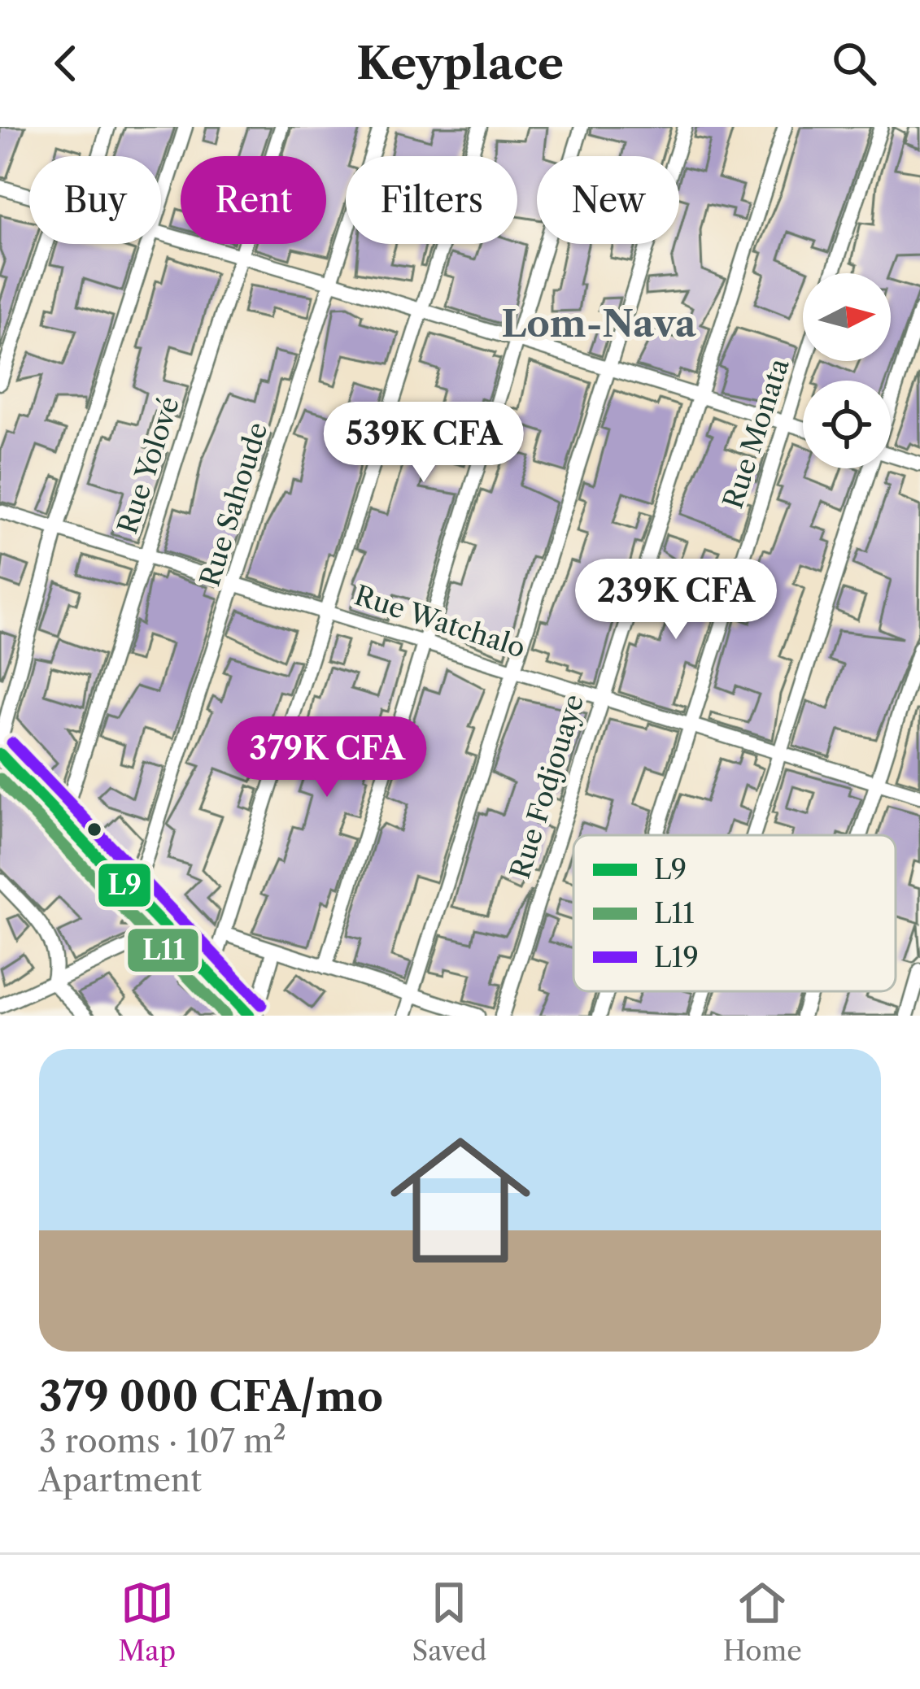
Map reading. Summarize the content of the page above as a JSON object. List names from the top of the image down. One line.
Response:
{"streets":{"street":["Rue Monata","Rue Yolové","Rue Sahoude","Rue Watchalo","Rue Fodjouaye"]},"crossings":[["Rue Monata","Rue Watchalo"],["Rue Yolové","Rue Watchalo"],["Rue Sahoude","Rue Watchalo"],["Rue Watchalo","Rue Fodjouaye"]],"districts":["Lom-Nava"],"lines":["transit line L19","transit line L9","transit line L11"],"legend":["L9","L11","L19"],"north":"right","page":{"header":"Keyplace","chip":["Buy","Rent","Filters","New"],"price":["539K CFA","239K CFA","379K CFA"],"list":[{"name":"379 000 CFA/mo","note":"3 rooms · 107 m² · Apartment"}],"tabs":["Map","Saved","Home"]}}
